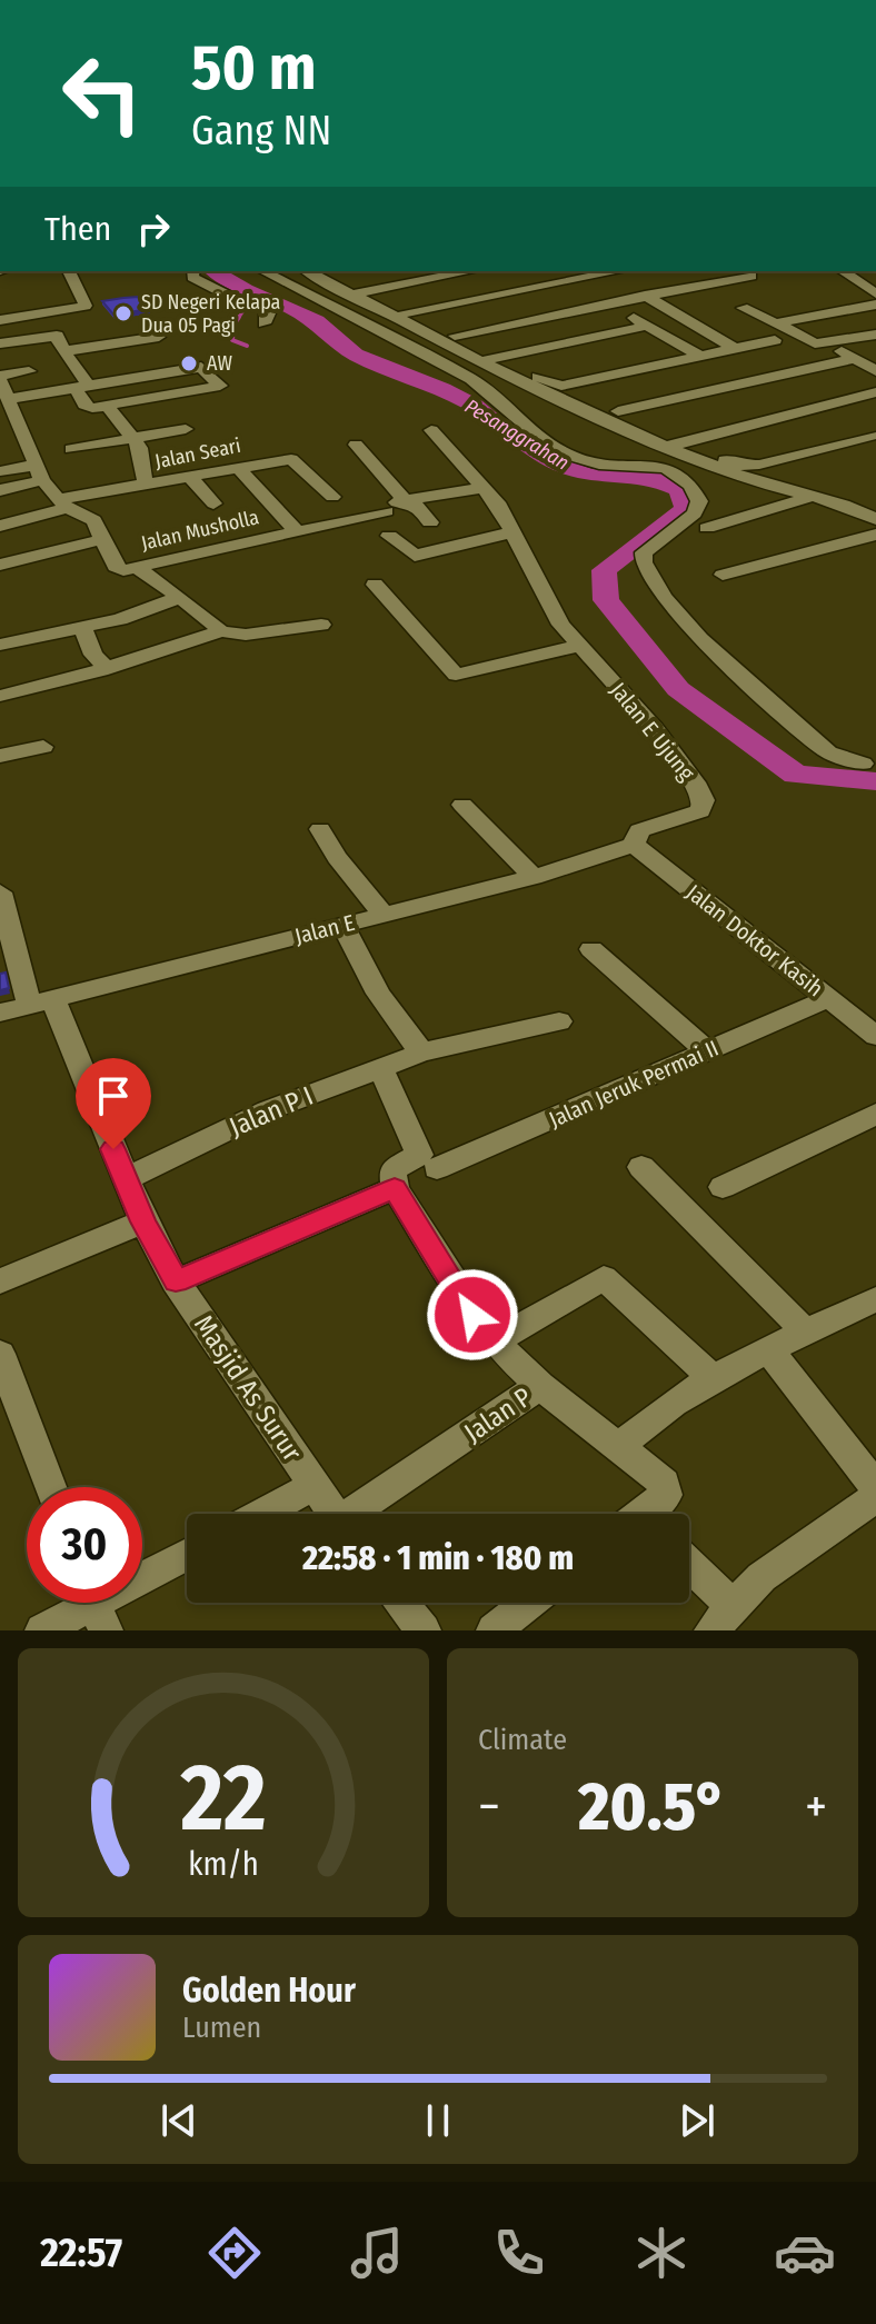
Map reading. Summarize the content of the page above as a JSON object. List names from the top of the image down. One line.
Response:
{"streets":{"street":["Jalan Seari","Jalan Musholla","Jalan E Ujung","Jalan E","Jalan Doktor Kasih","Jalan Jeruk Permai II","Jalan P I","Masjid As Surur","Jalan P"]},"crossings":[["Jalan Seari","Jalan Musholla"],["Jalan E Ujung","Jalan E"],["Jalan E Ujung","Jalan Doktor Kasih"],["Jalan E","Jalan Doktor Kasih"],["Jalan E","Masjid As Surur"],["Jalan Doktor Kasih","Jalan Jeruk Permai II"],["Jalan P I","Masjid As Surur"]],"water":["Pesanggrahan"],"places":["SD Negeri Kelapa Dua 05 Pagi","AW"],"page":{"turn":["50 m","Gang NN"],"then":"Then","limit":"30","trip":"22:58 · 1 min · 180 m","tile":"Climate","heat":["−","20.5°","+"],"song":["Golden Hour","Lumen"],"tabs":"22:57","gauge":["22","km/h"]}}
